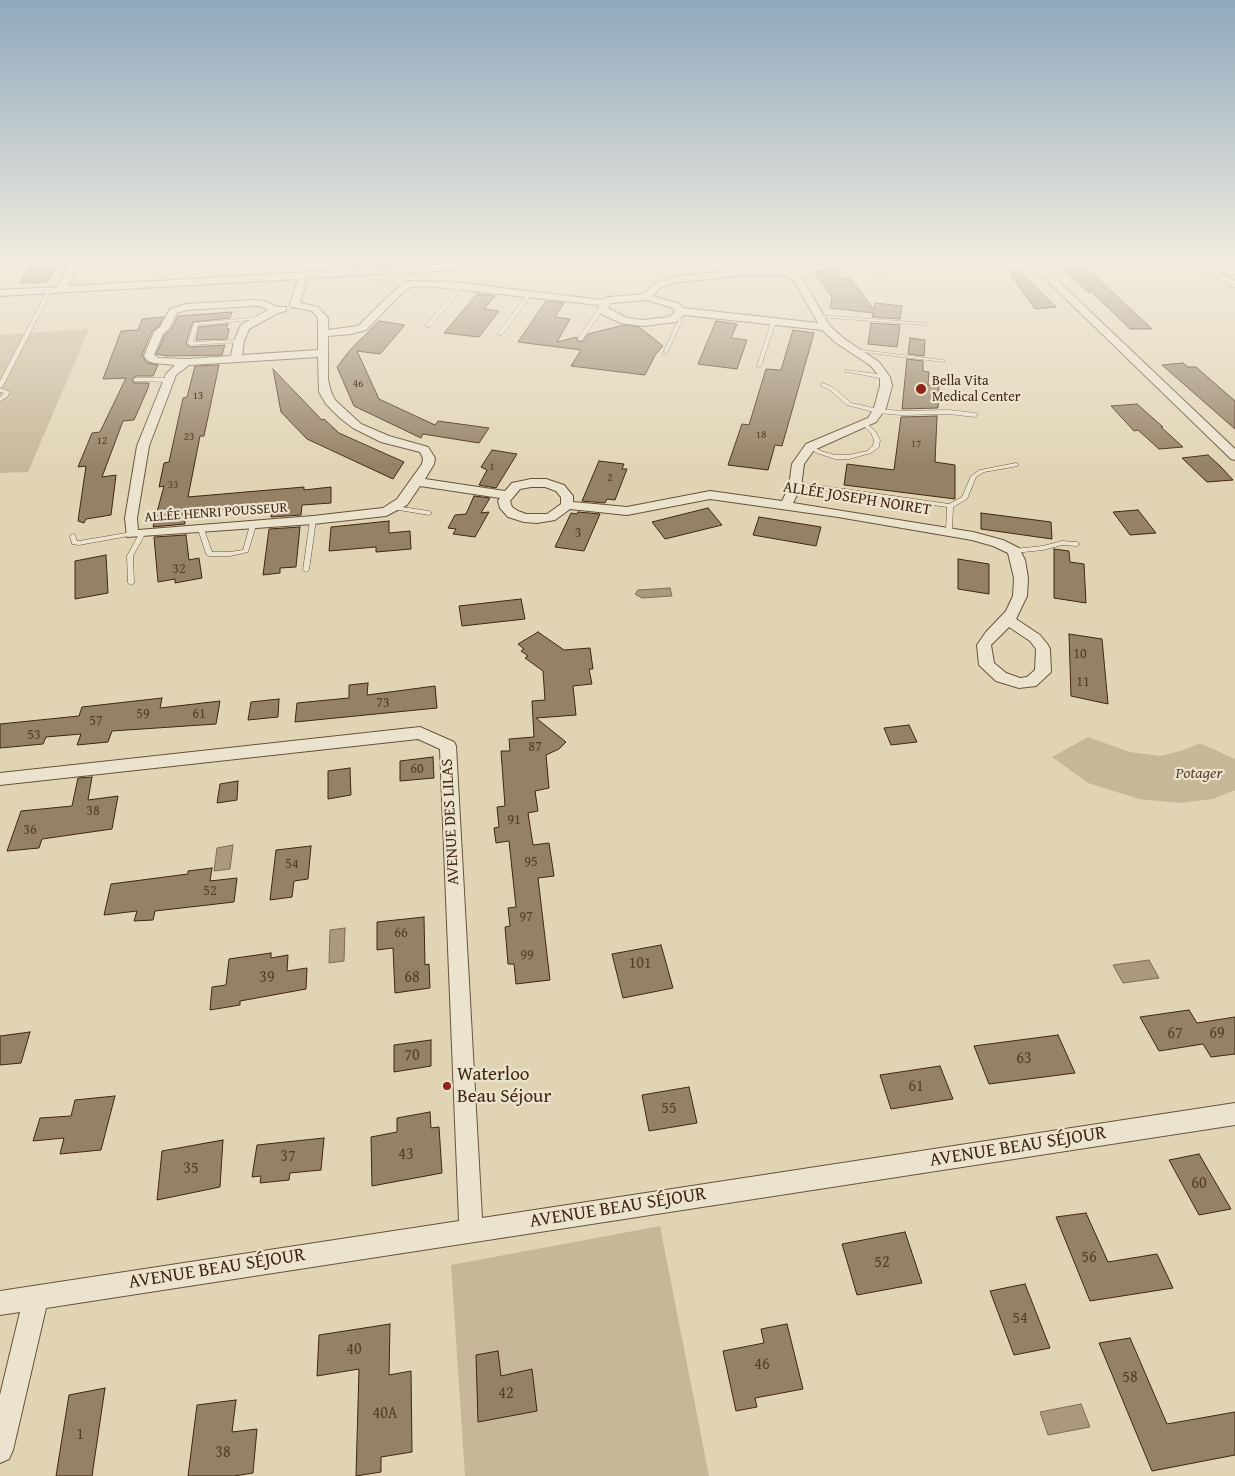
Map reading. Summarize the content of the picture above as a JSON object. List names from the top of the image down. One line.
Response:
{"streets":{"street":["ALLÉE JOSEPH NOIRET","ALLÉE HENRI POUSSEUR","AVENUE DES LILAS","AVENUE BEAU SÉJOUR"]},"crossings":[["AVENUE DES LILAS","AVENUE BEAU SÉJOUR"]],"parks":["Potager"],"places":["Bella Vita Medical Center","Waterloo Beau Séjour"],"house_numbers":["46","13","18","23","12","17","1","2","33","3","32","10","11","73","59","61","57","53","87","60","38","91","36","95","54","52","97","66","99","101","39","68","67","69","70","63","61","55","43","37","35","60","56","52","54","40","46","58","42","40A","1","38"]}
